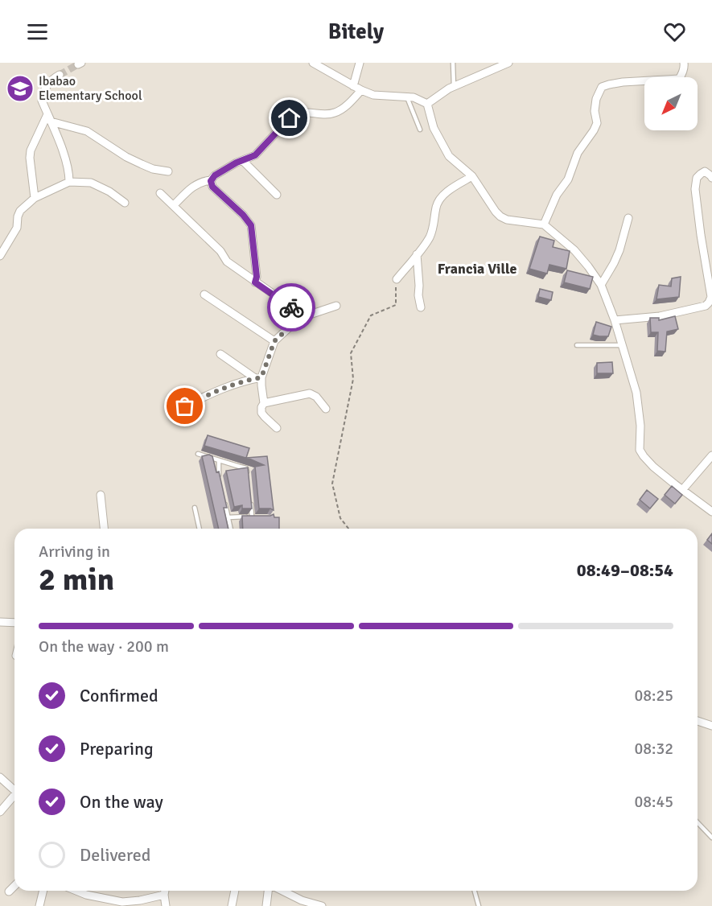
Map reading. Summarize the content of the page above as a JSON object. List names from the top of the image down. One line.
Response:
{"districts":["Francia Ville"],"places":{"school or university":["Ibabao Elementary School"]},"north":"bottom left","page":{"header":"Bitely","heading":["2 min","Arriving in","08:49–08:54"],"bar":"On the way · 200 m","list":[["Confirmed","08:25"],["Preparing","08:32"],["On the way","08:45"],"Delivered"]}}
